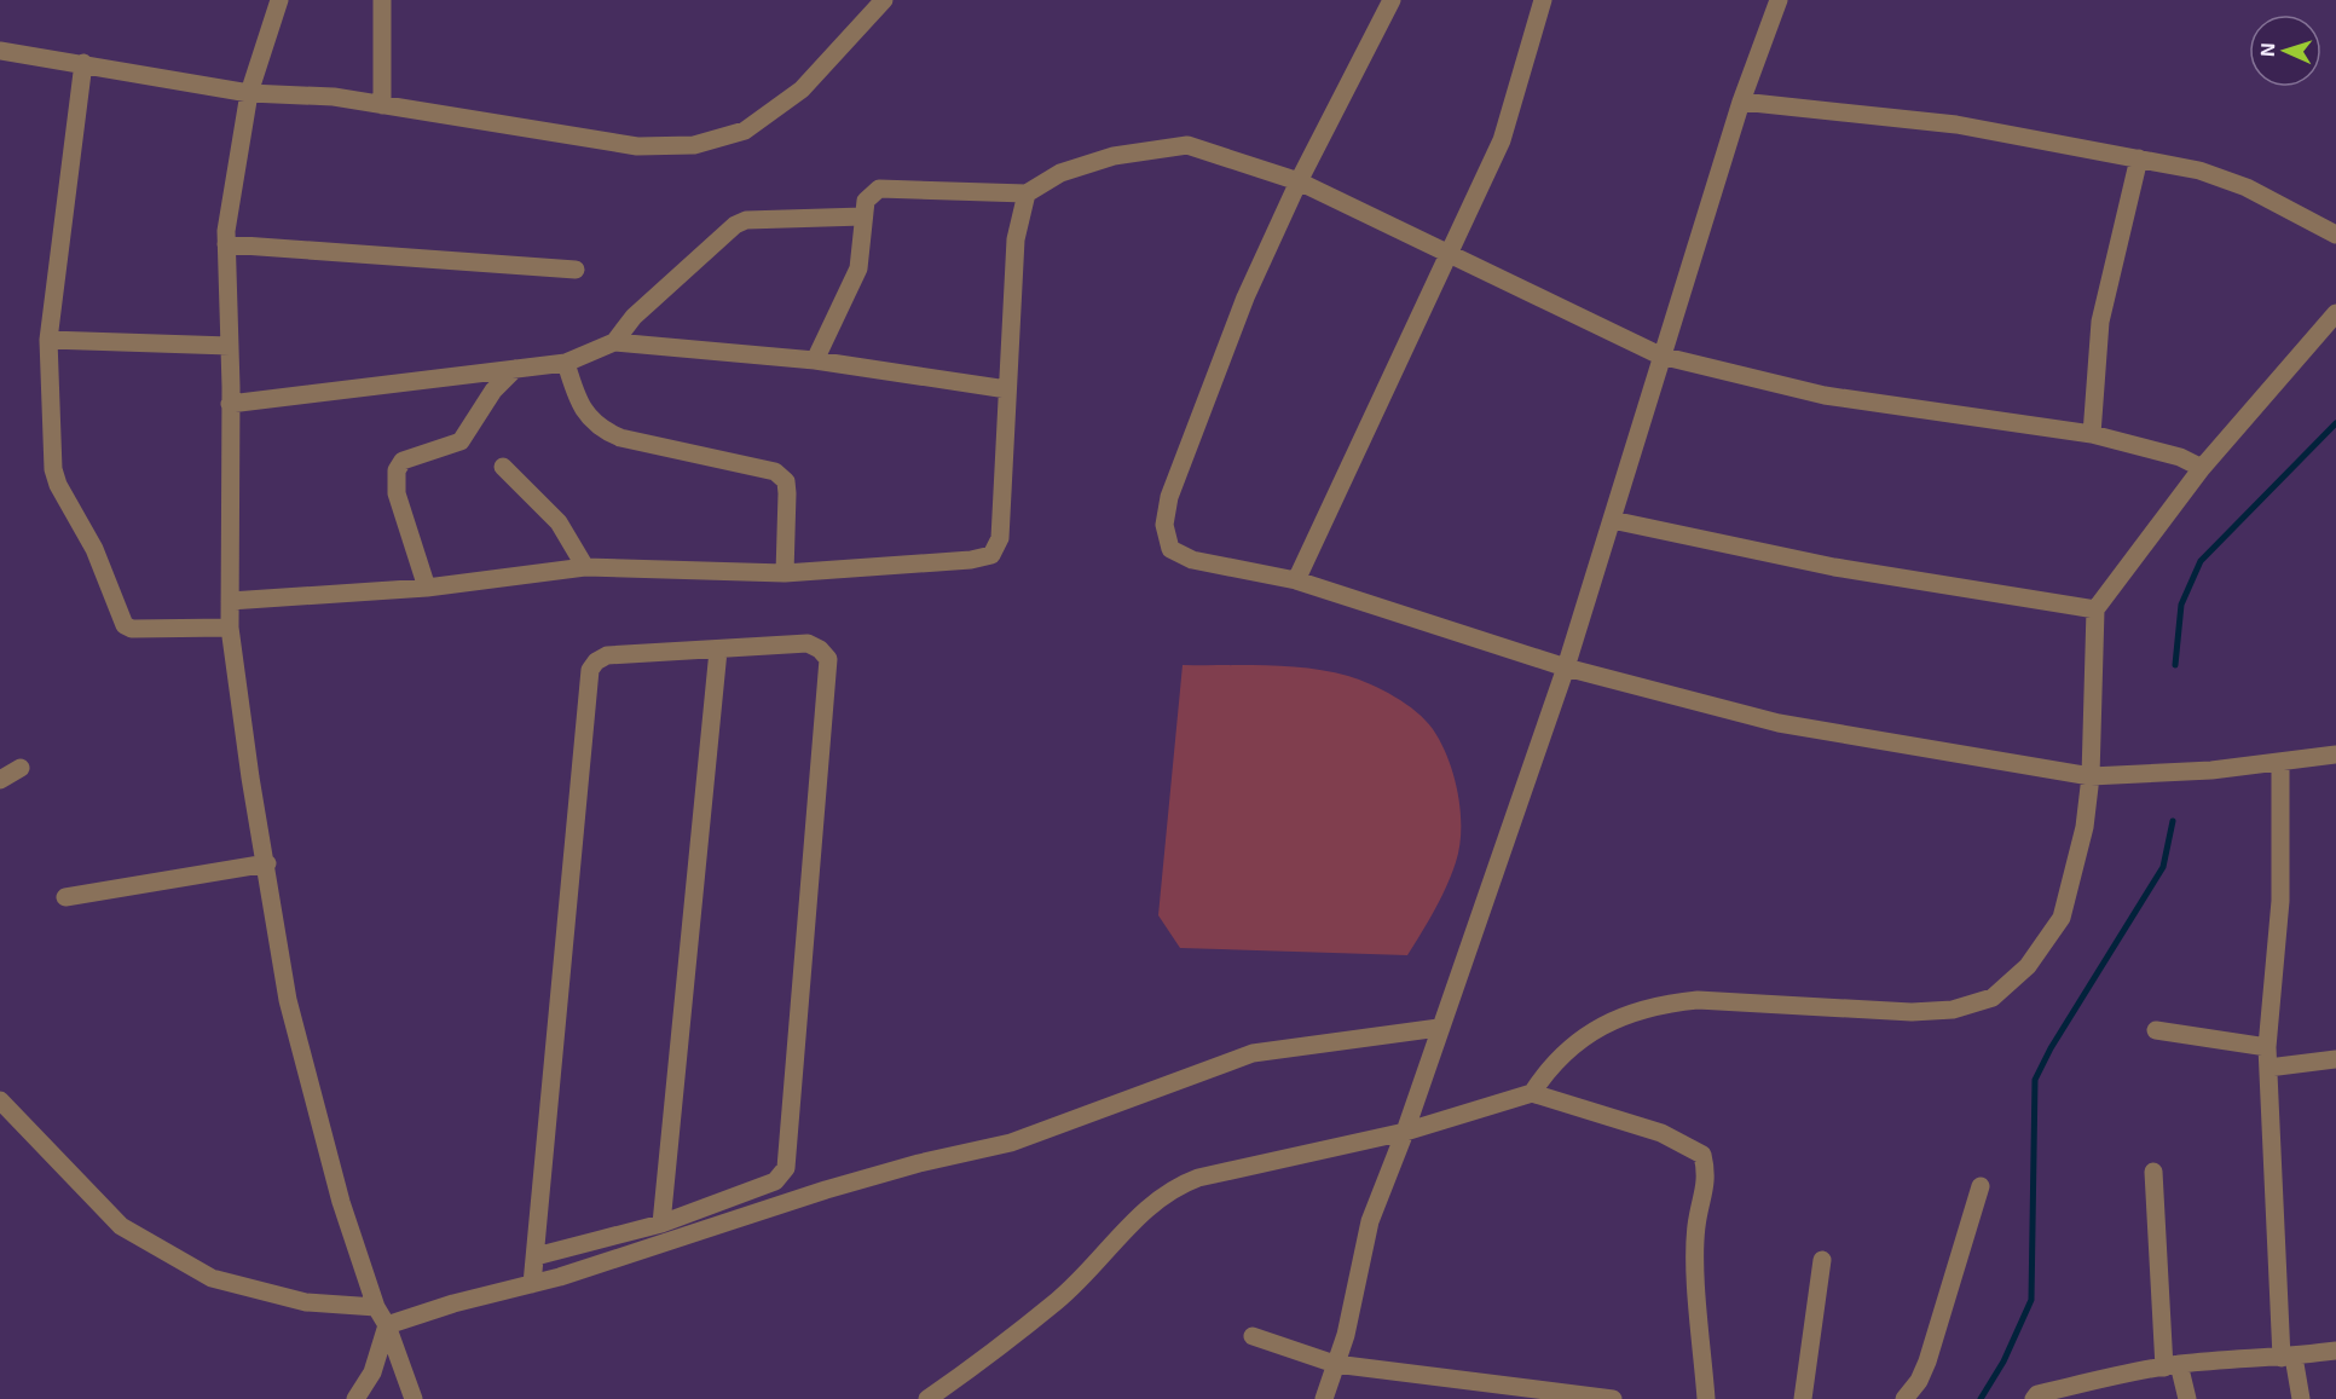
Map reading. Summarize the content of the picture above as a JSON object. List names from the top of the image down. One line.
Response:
{"north":"left"}
